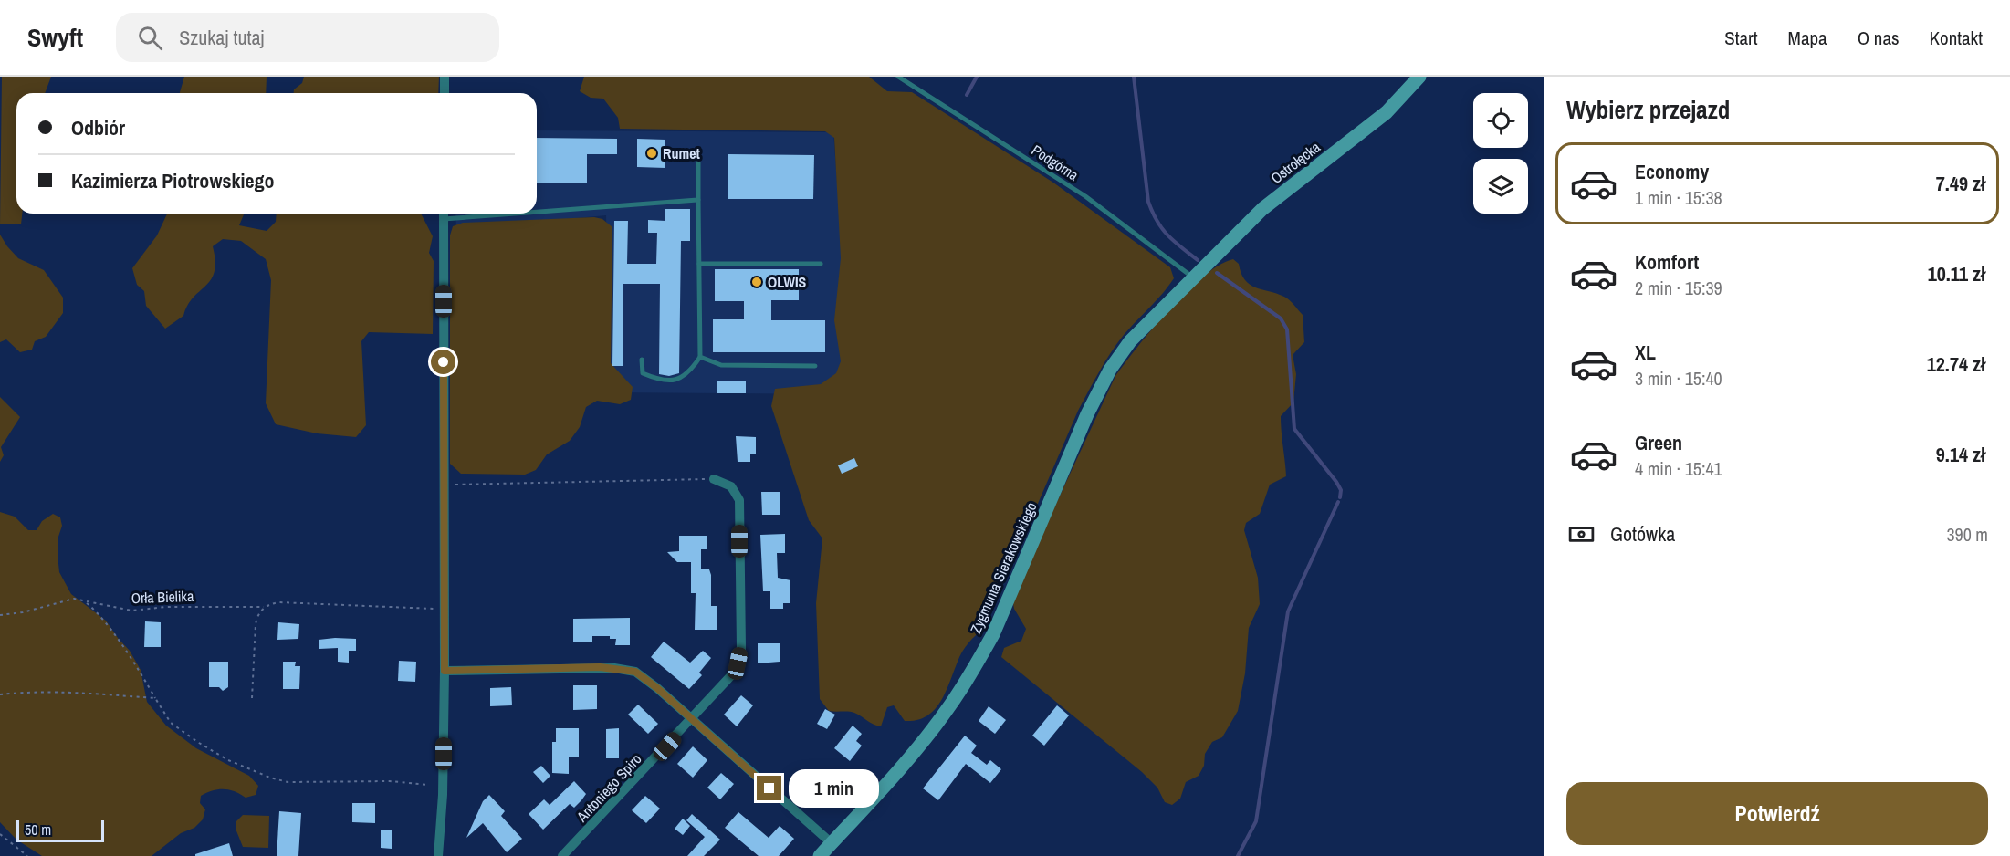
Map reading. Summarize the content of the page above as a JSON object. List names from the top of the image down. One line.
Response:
{"streets":{"street":["Ostrołęcka","Zygmunta Sierakowskiego","Antoniego Spiro"],"lane":["Podgórna"],"path":["Orła Bielika"]},"crossings":[["Podgórna","Ostrołęcka"],["Podgórna","Zygmunta Sierakowskiego"],["Ostrołęcka","Zygmunta Sierakowskiego"]],"places":["Rumet","OLWIS"],"scale_bar":"50 m","page":{"header":"Swyft","search":"Szukaj tutaj","nav":["Start","Mapa","O nas","Kontakt"],"heading":"Wybierz przejazd","banner":["Odbiór","Kazimierza Piotrowskiego"],"list":[{"name":"Economy","note":"1 min · 15:38","value":"7.49 zł"},{"name":"Komfort","note":"2 min · 15:39","value":"10.11 zł"},{"name":"XL","note":"3 min · 15:40","value":"12.74 zł"},{"name":"Green","note":"4 min · 15:41","value":"9.14 zł"}],"pay":["Gotówka","390 m"],"bubble":"1 min","buttons":"Potwierdź","scale":"50 m"}}
